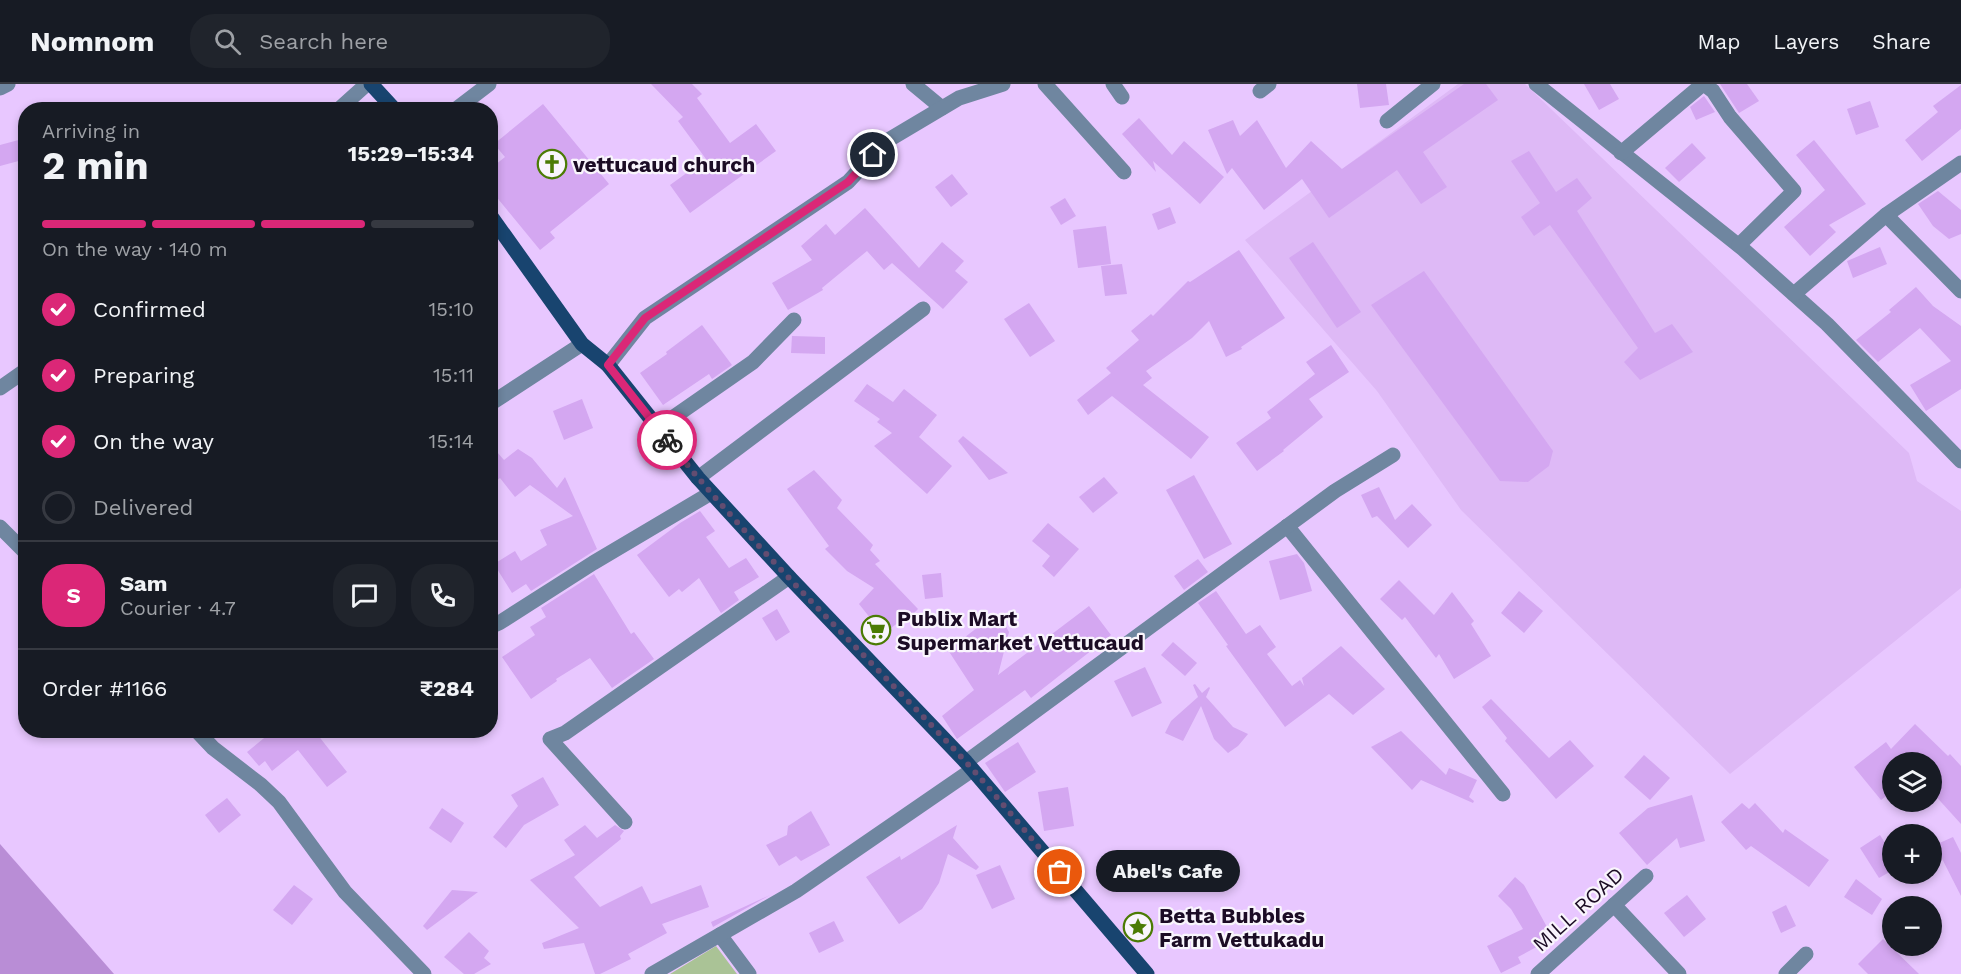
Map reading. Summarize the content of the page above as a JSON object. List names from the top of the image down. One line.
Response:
{"streets":{"street":["MILL ROAD"]},"places":{"church":["vettucaud church"],"supermarket":["Publix Mart Supermarket Vettucaud"],"other":["Abel's Cafe"],"place":["Betta Bubbles Farm Vettukadu"]},"page":{"header":"Nomnom","search":"Search here","nav":["Map","Layers","Share"],"heading":["2 min","Arriving in","15:29–15:34"],"panel":["Sam","Courier · 4.7","Order #1166","₹284"],"bar":"On the way · 140 m","list":[["Confirmed","15:10"],["Preparing","15:11"],["On the way","15:14"],"Delivered"],"round":"S","map_buttons":["+","−"],"bubble":"Abel's Cafe"}}
